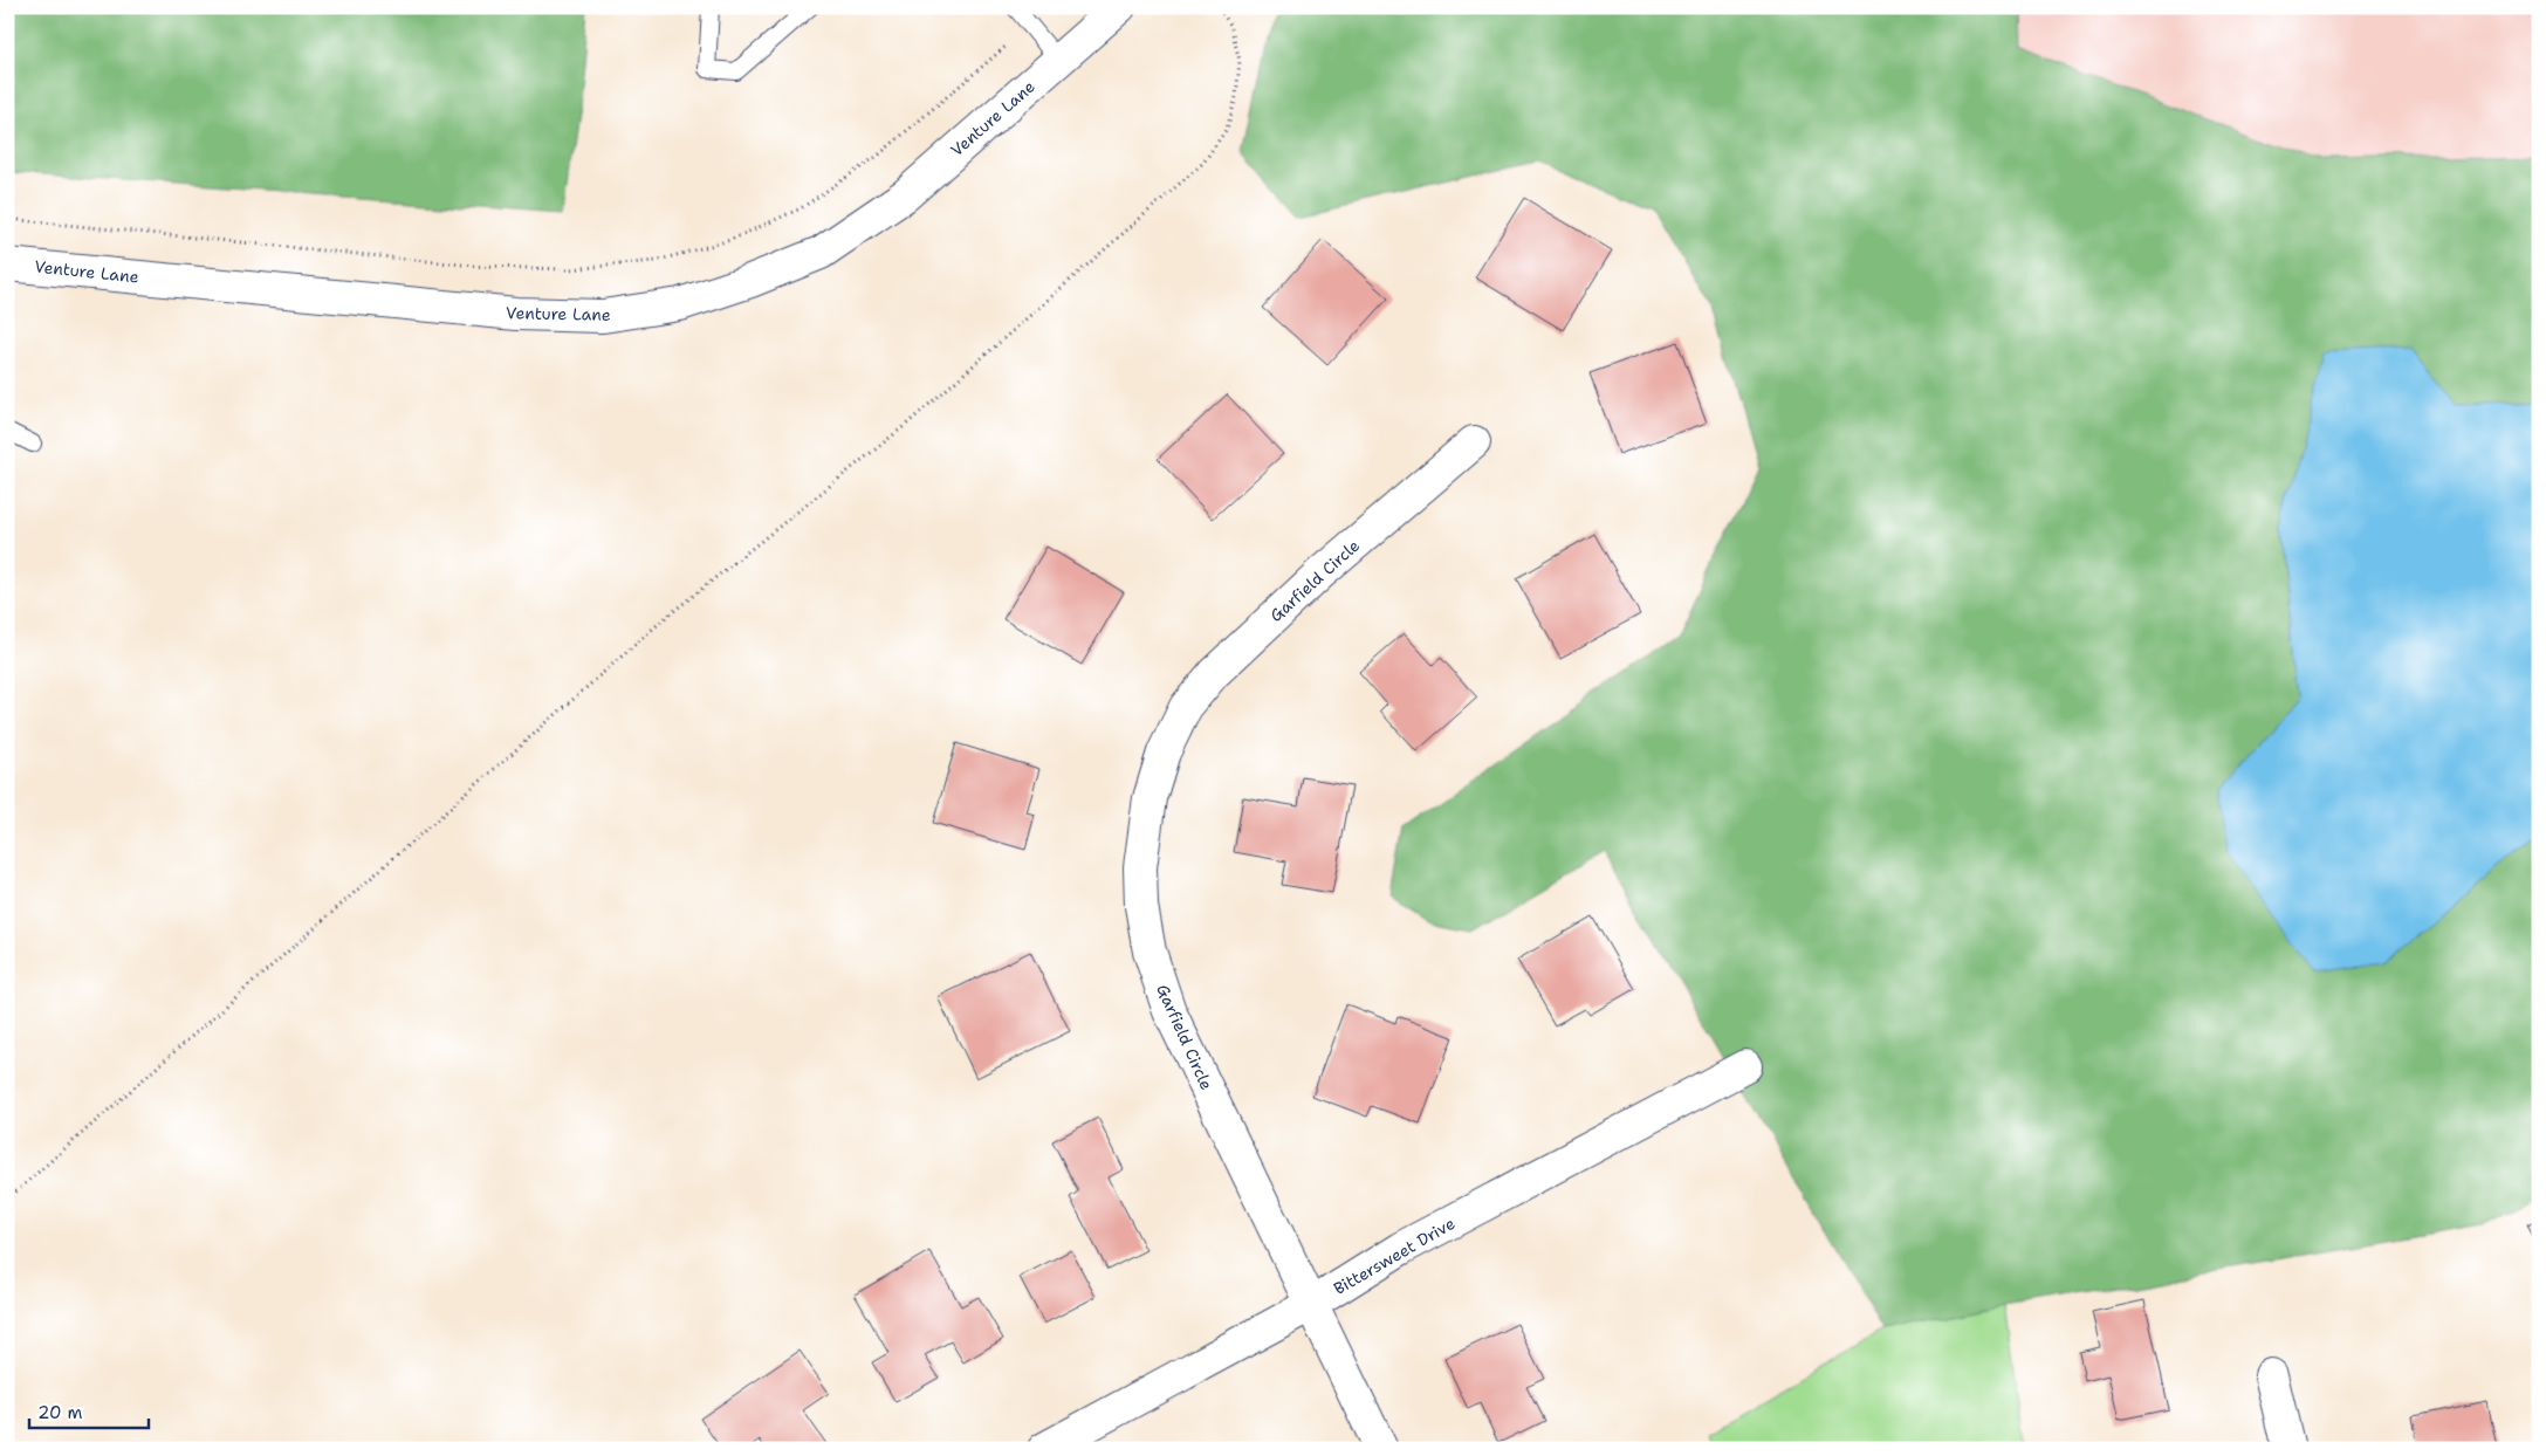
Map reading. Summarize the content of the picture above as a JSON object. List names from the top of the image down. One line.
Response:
{"streets":{"street":["Venture Lane","Garfield Circle","Bittersweet Drive"]},"crossings":[["Garfield Circle","Bittersweet Drive"]],"scale_bar":"20 m"}
